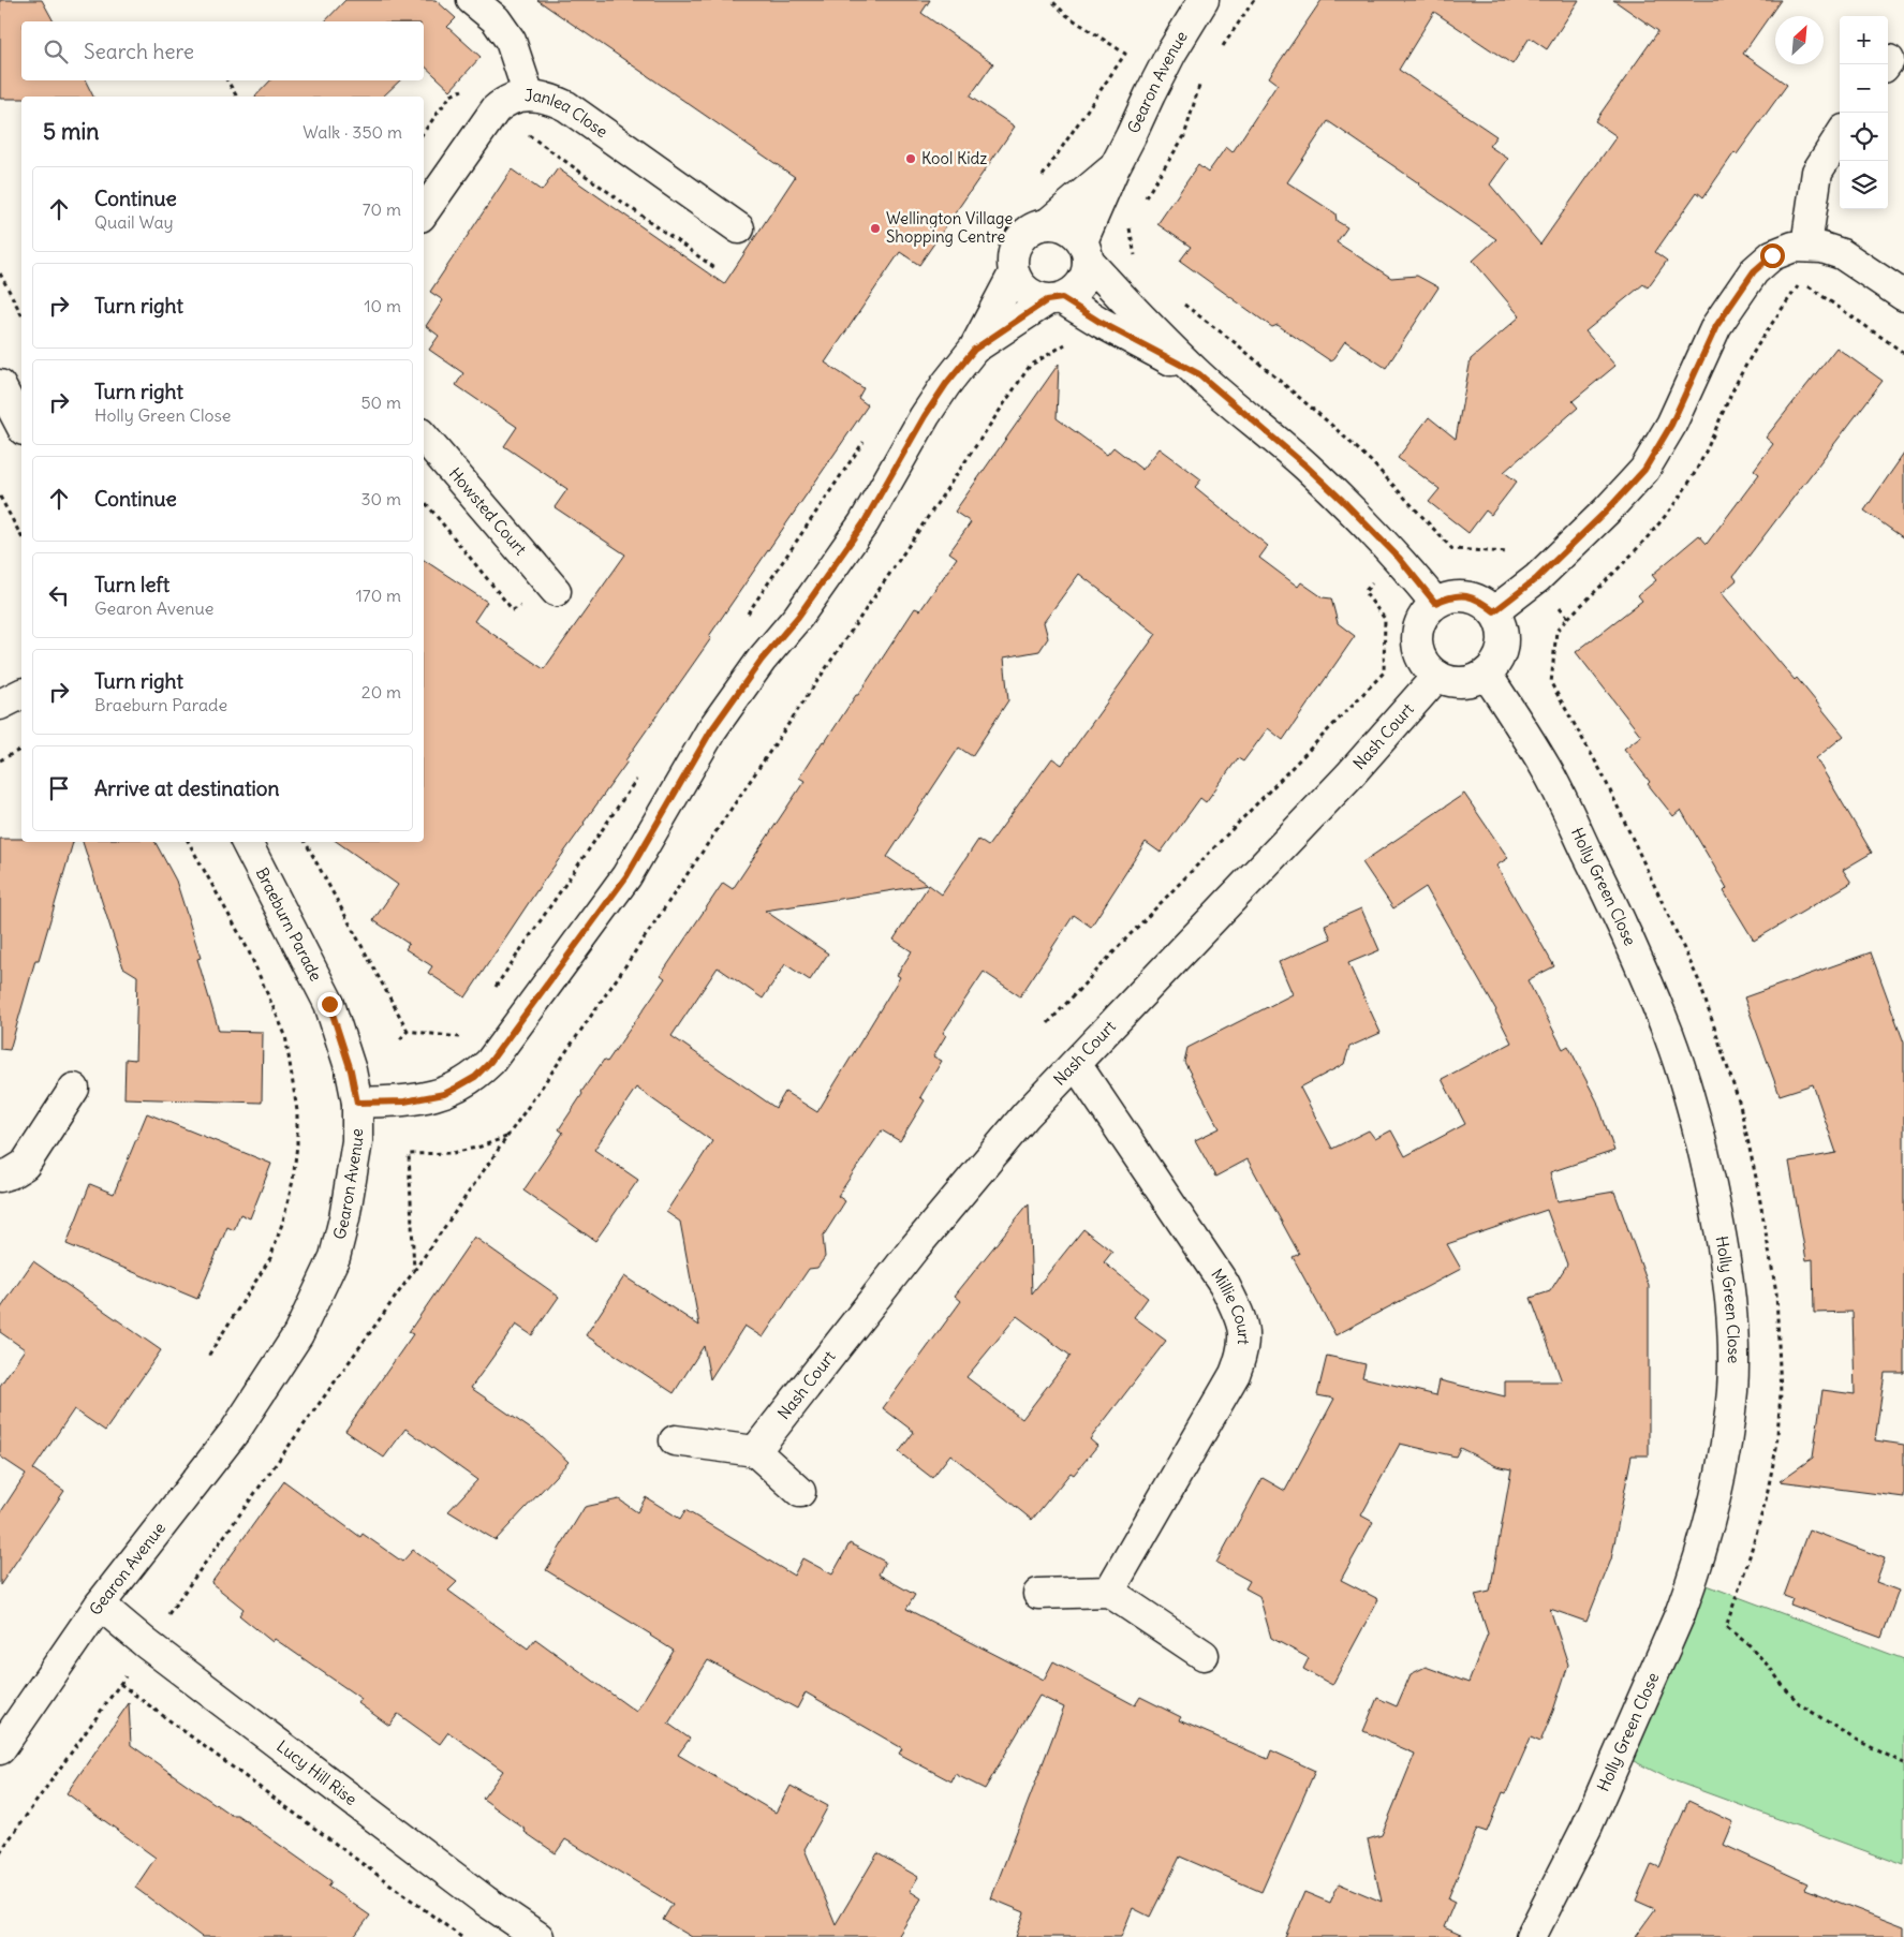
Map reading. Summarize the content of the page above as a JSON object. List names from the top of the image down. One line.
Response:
{"streets":{"street":["Gearon Avenue","Janlea Close","Howsted Court","Nash Court","Holly Green Close","Braeburn Parade","Millie Court","Lucy Hill Rise"]},"crossings":[["Gearon Avenue","Braeburn Parade"],["Gearon Avenue","Lucy Hill Rise"],["Nash Court","Holly Green Close"],["Nash Court","Millie Court"]],"places":["Kool Kidz","Wellington Village Shopping Centre"],"north":"top right","page":{"map_buttons":["+","−"],"search":"Search here","heading":["5 min","Walk · 350 m"],"list":[["Continue","Quail Way","70 m"],["Turn right","10 m"],["Turn right","Holly Green Close","50 m"],["Continue","30 m"],["Turn left","Gearon Avenue","170 m"],["Turn right","Braeburn Parade","20 m"],"Arrive at destination"]}}
